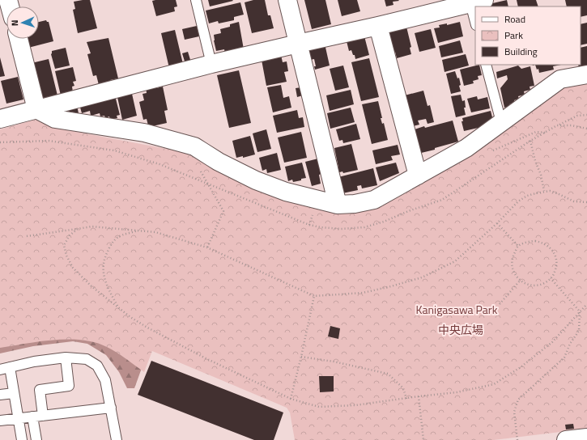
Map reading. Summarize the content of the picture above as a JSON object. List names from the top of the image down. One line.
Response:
{"parks":["Kanigasawa Park","中央広場"],"legend":["Road","Park","Building"],"north":"left"}
